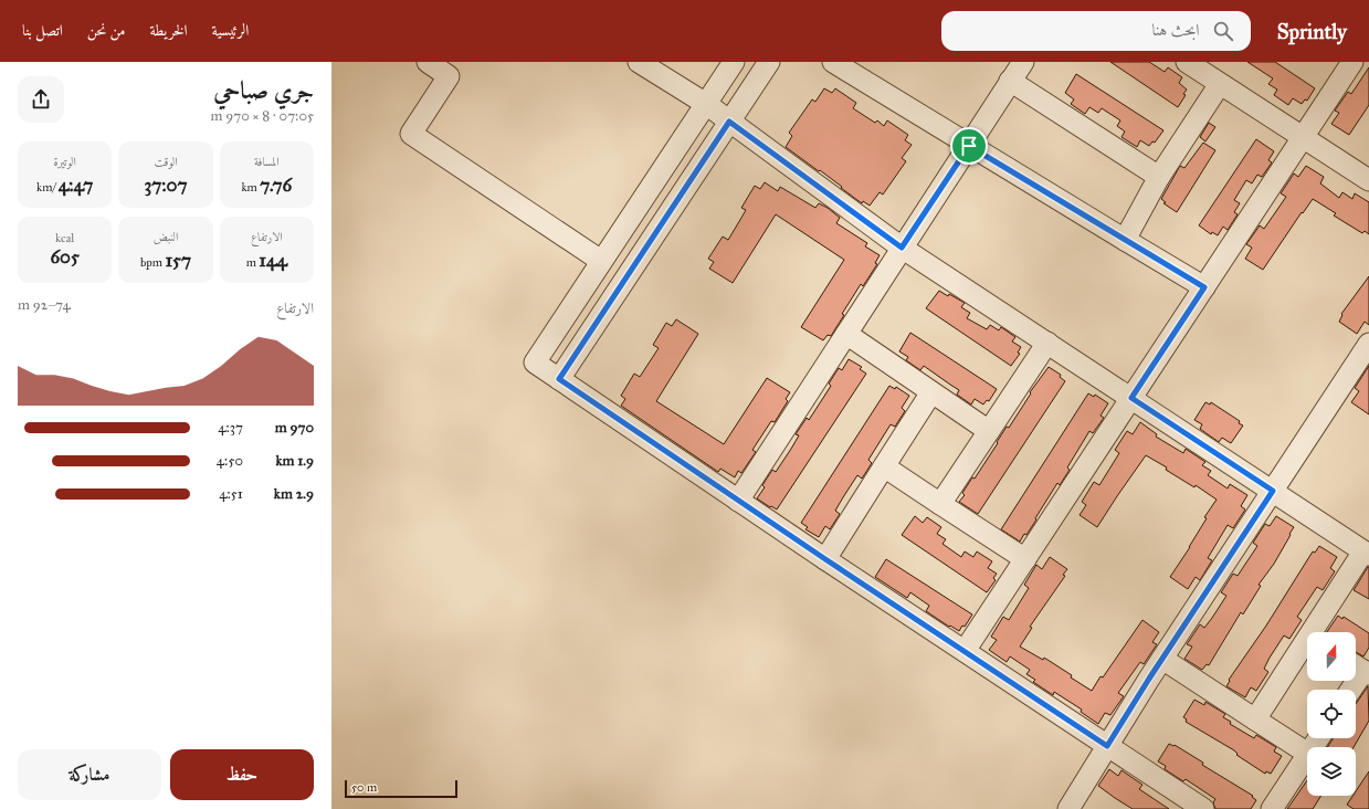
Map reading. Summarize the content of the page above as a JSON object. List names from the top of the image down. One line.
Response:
{"scale_bar":"50 m","north":"top","page":{"header":"Sprintly","search":"ابحث هنا","nav":["الرئيسية","الخريطة","من نحن","اتصل بنا"],"heading":["جري صباحي","07:05 · 8 × 970 m"],"stats":[["المسافة","7.76 km"],["الوقت","37:07"],["الوتيرة","4:47 /km"],["الارتفاع","144 m"],["النبض","157 bpm"],["kcal","605"]],"chart":["الارتفاع","74–92 m"],"list":[{"name":"970 m","note":"4:37"},{"name":"1.9 km","note":"4:50"},{"name":"2.9 km","note":"4:51"}],"buttons":["حفظ","مشاركة"],"scale":"50 m"}}
